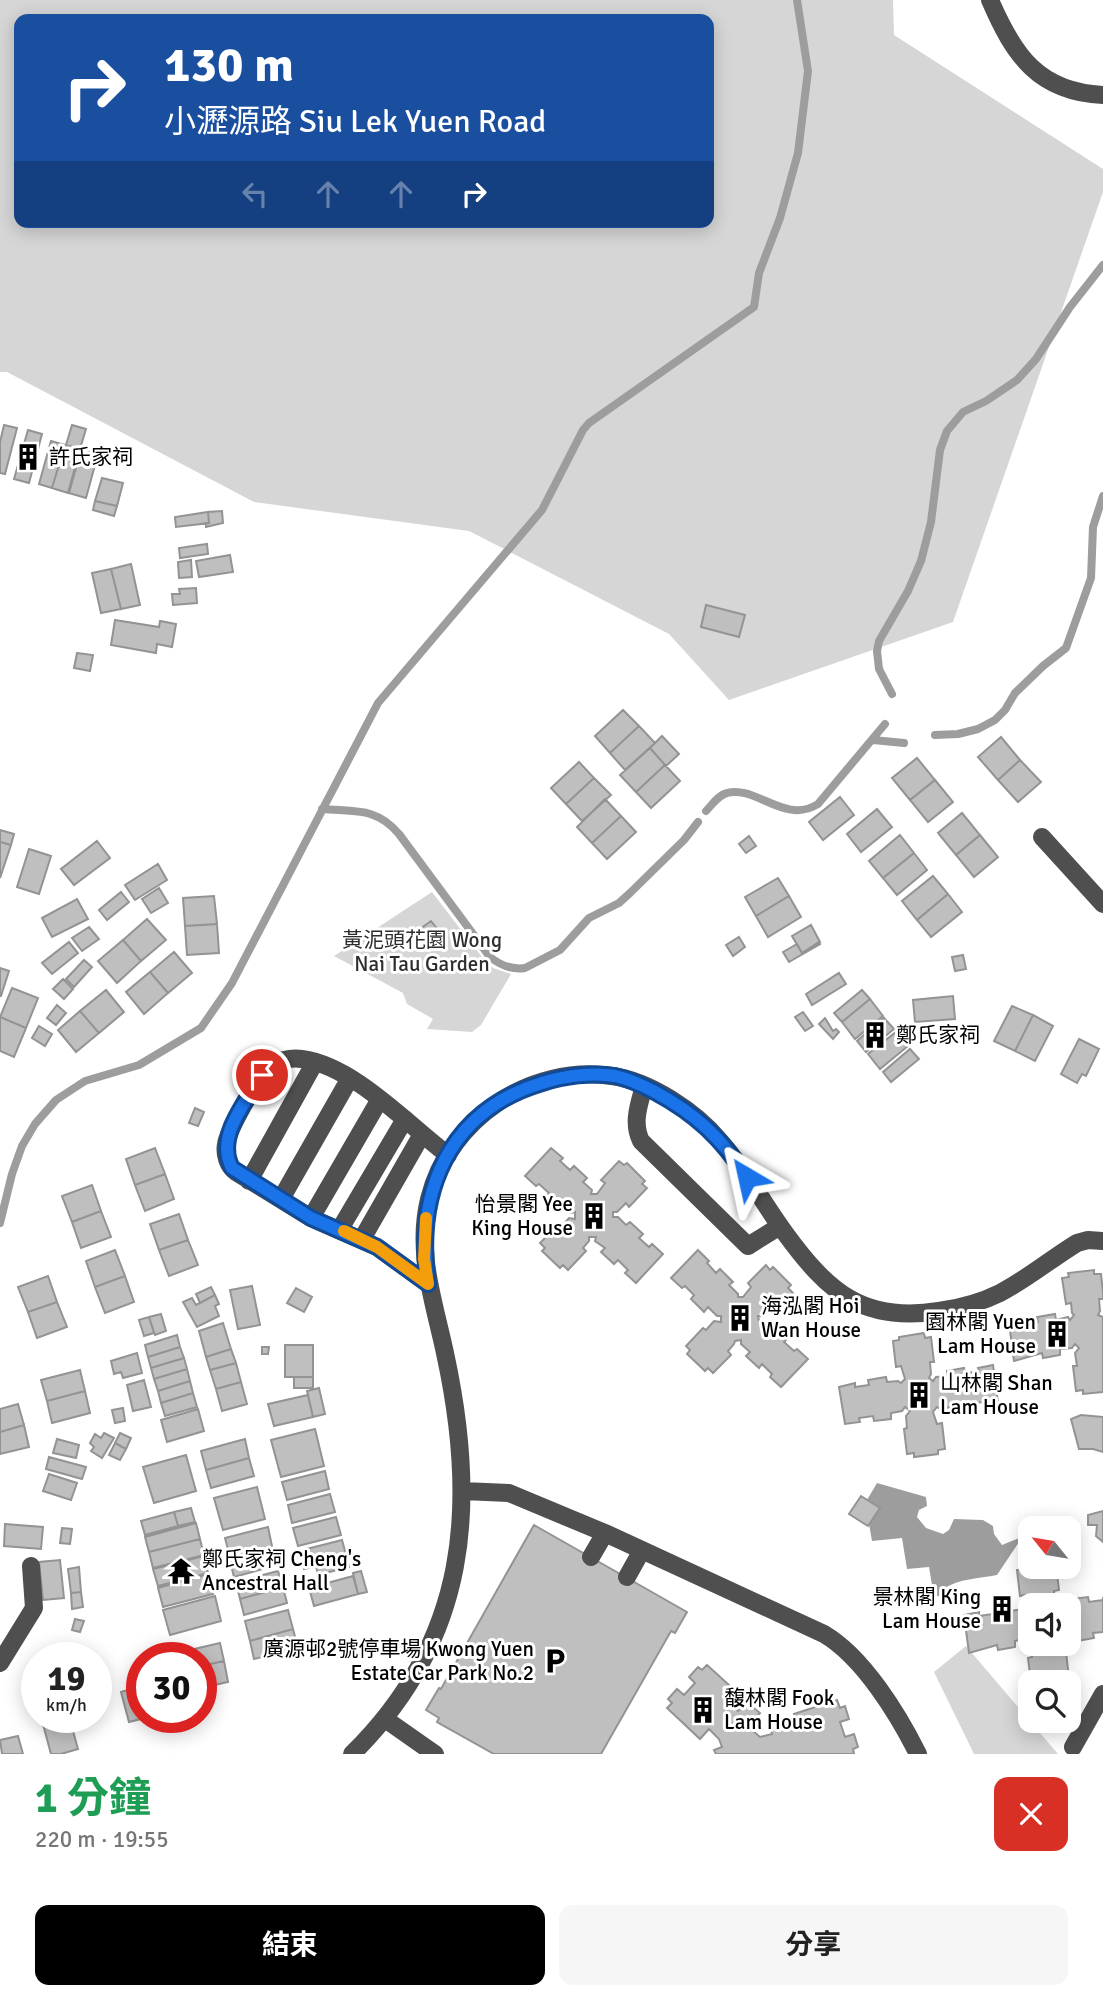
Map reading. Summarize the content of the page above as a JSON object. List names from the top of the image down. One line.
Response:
{"parks":["黃泥頭花園 Wong Nai Tau Garden"],"places":{"building":["許氏家祠","鄭氏家祠","怡景閣 Yee King House","海泓閣 Hoi Wan House","園林閣 Yuen Lam House","山林閣 Shan Lam House","景林閣 King Lam House","馥林閣 Fook Lam House"],"temple":["鄭氏家祠 Cheng's Ancestral Hall"],"parking":["廣源邨2號停車場 Kwong Yuen Estate Car Park No.2"]},"north":"top left","page":{"turn":["130 m","小瀝源路 Siu Lek Yuen Road"],"speed":"19 km/h","limit":"30","heading":["1 分鐘","220 m · 19:55"],"buttons":["結束","分享"]}}
